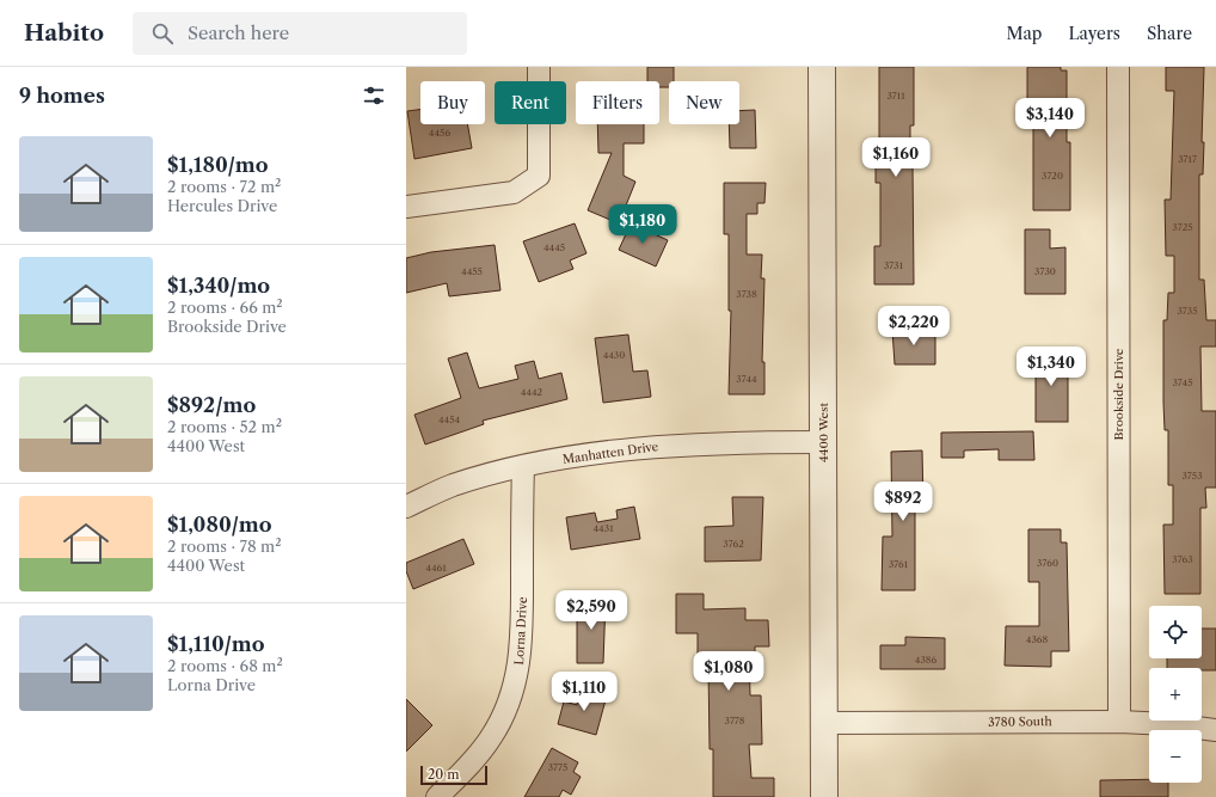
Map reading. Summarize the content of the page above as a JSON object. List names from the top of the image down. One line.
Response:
{"streets":{"street":["Brookside Drive","4400 West","Manhatten Drive","Lorna Drive","3780 South"]},"crossings":[["Brookside Drive","3780 South"],["4400 West","Manhatten Drive"],["4400 West","3780 South"],["Manhatten Drive","Lorna Drive"]],"house_numbers":["3711","4456","3717","3720","3725","4445","3731","4455","3730","3738","3735","4430","3744","3745","4442","4454","3753","4431","3762","3763","3760","3761","4461","4368","4386","3778","3775"],"scale_bar":"20 m","page":{"header":"Habito","search":"Search here","nav":["Map","Layers","Share"],"heading":"9 homes","chip":["Buy","Rent","Filters","New"],"price":["$3,140","$1,160","$1,180","$2,220","$1,340","$892","$2,590","$1,080","$1,110"],"list":[{"name":"$1,180/mo","note":"2 rooms · 72 m² · Hercules Drive"},{"name":"$1,340/mo","note":"2 rooms · 66 m² · Brookside Drive"},{"name":"$892/mo","note":"2 rooms · 52 m² · 4400 West"},{"name":"$1,080/mo","note":"2 rooms · 78 m² · 4400 West"},{"name":"$1,110/mo","note":"2 rooms · 68 m² · Lorna Drive"}],"map_buttons":["+","−"],"scale":"20 m"}}
